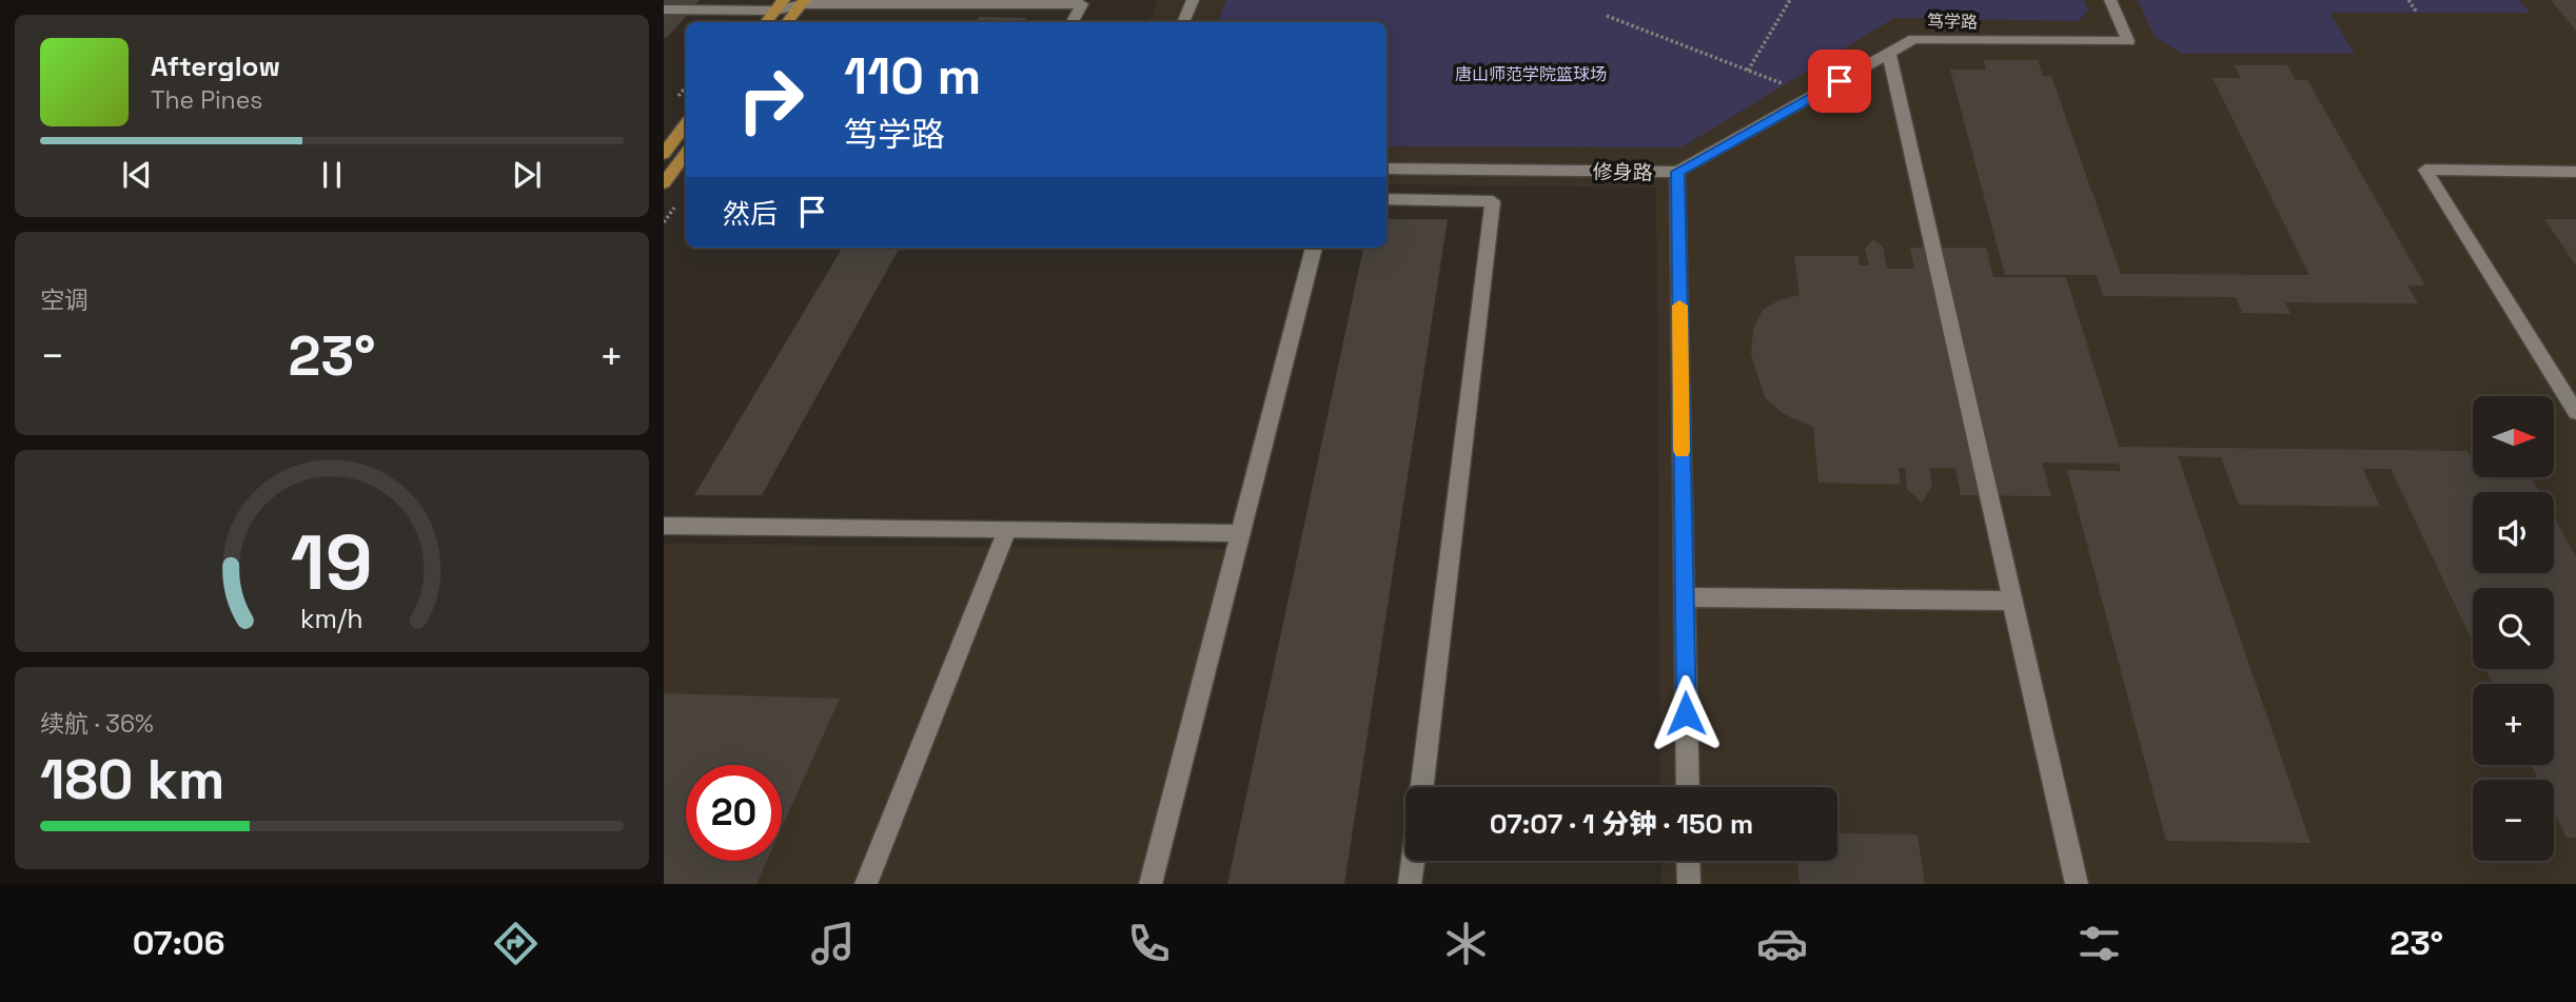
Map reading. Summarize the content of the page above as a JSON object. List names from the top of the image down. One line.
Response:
{"streets":{"street":["笃学路","修身路"]},"crossings":[["笃学路","修身路"]],"parks":["唐山师范学院篮球场"],"north":"right","page":{"turn":["110 m","笃学路"],"song":["Afterglow","The Pines"],"then":"然后","tile":["空调",["续航 · 36%","180 km"]],"heat":["−","23°","+"],"map_buttons":["+","−"],"limit":"20","trip":"07:07 · 1 分钟 · 150 m","tabs":["07:06","23°"],"gauge":["19","km/h"]}}
